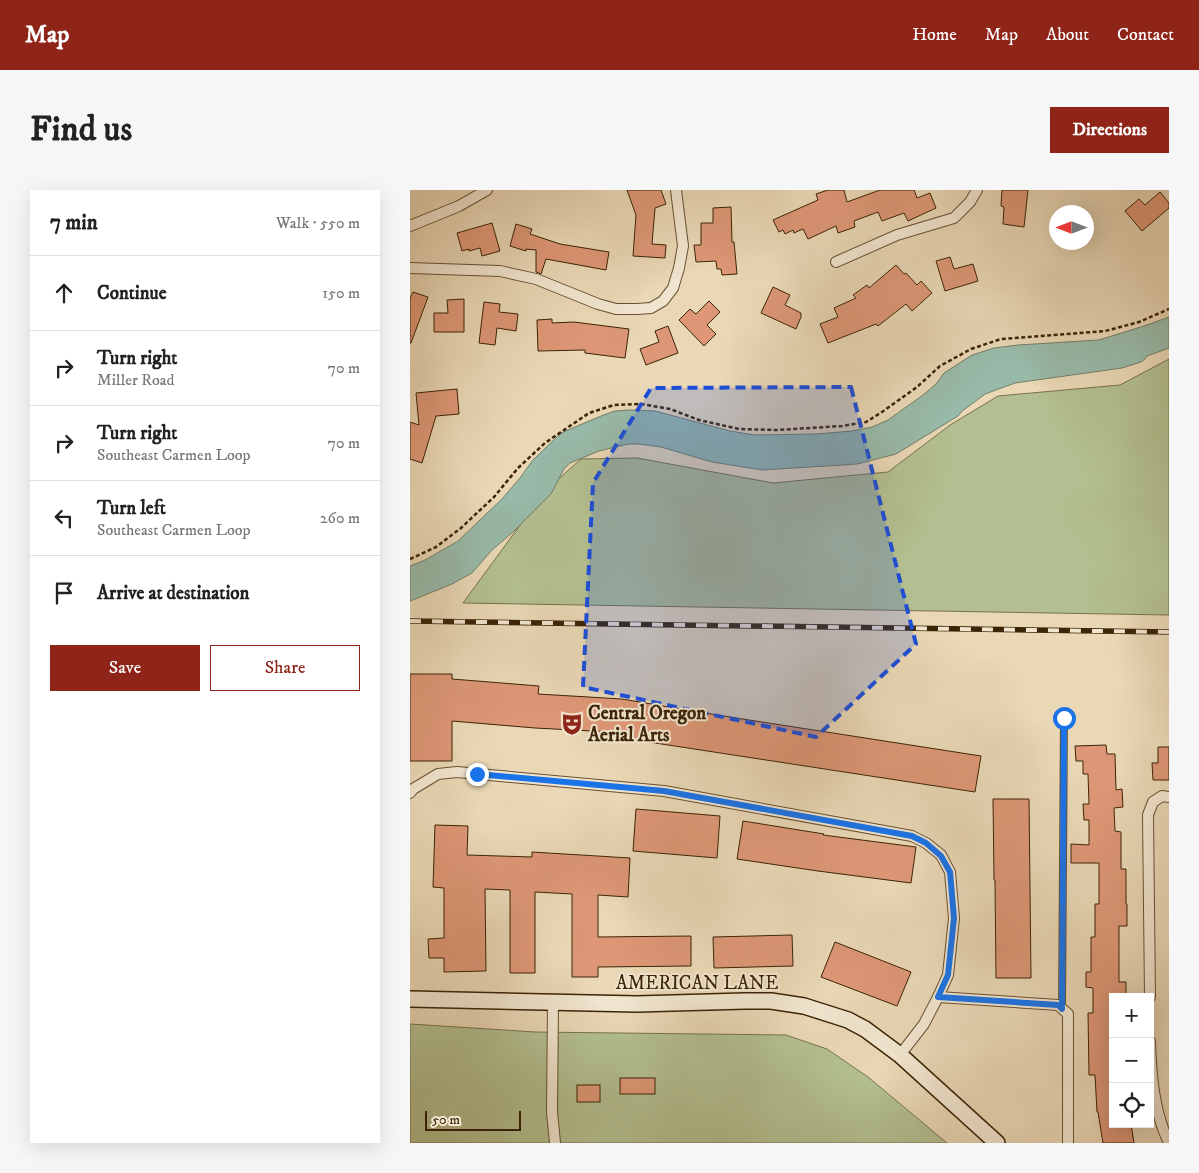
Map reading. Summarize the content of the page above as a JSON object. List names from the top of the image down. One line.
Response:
{"streets":{"street":["AMERICAN LANE"]},"places":{"theatre":["Central Oregon Aerial Arts"]},"scale_bar":"50 m","north":"left","page":{"header":"Map","nav":["Home","Map","About","Contact"],"buttons":["Directions",["Save","Share"]],"title":"Find us","heading":["7 min","Walk · 550 m"],"list":[["Continue","150 m"],["Turn right","Miller Road","70 m"],["Turn right","Southeast Carmen Loop","70 m"],["Turn left","Southeast Carmen Loop","260 m"],"Arrive at destination"],"map_buttons":["+","−"],"scale":"50 m"}}
